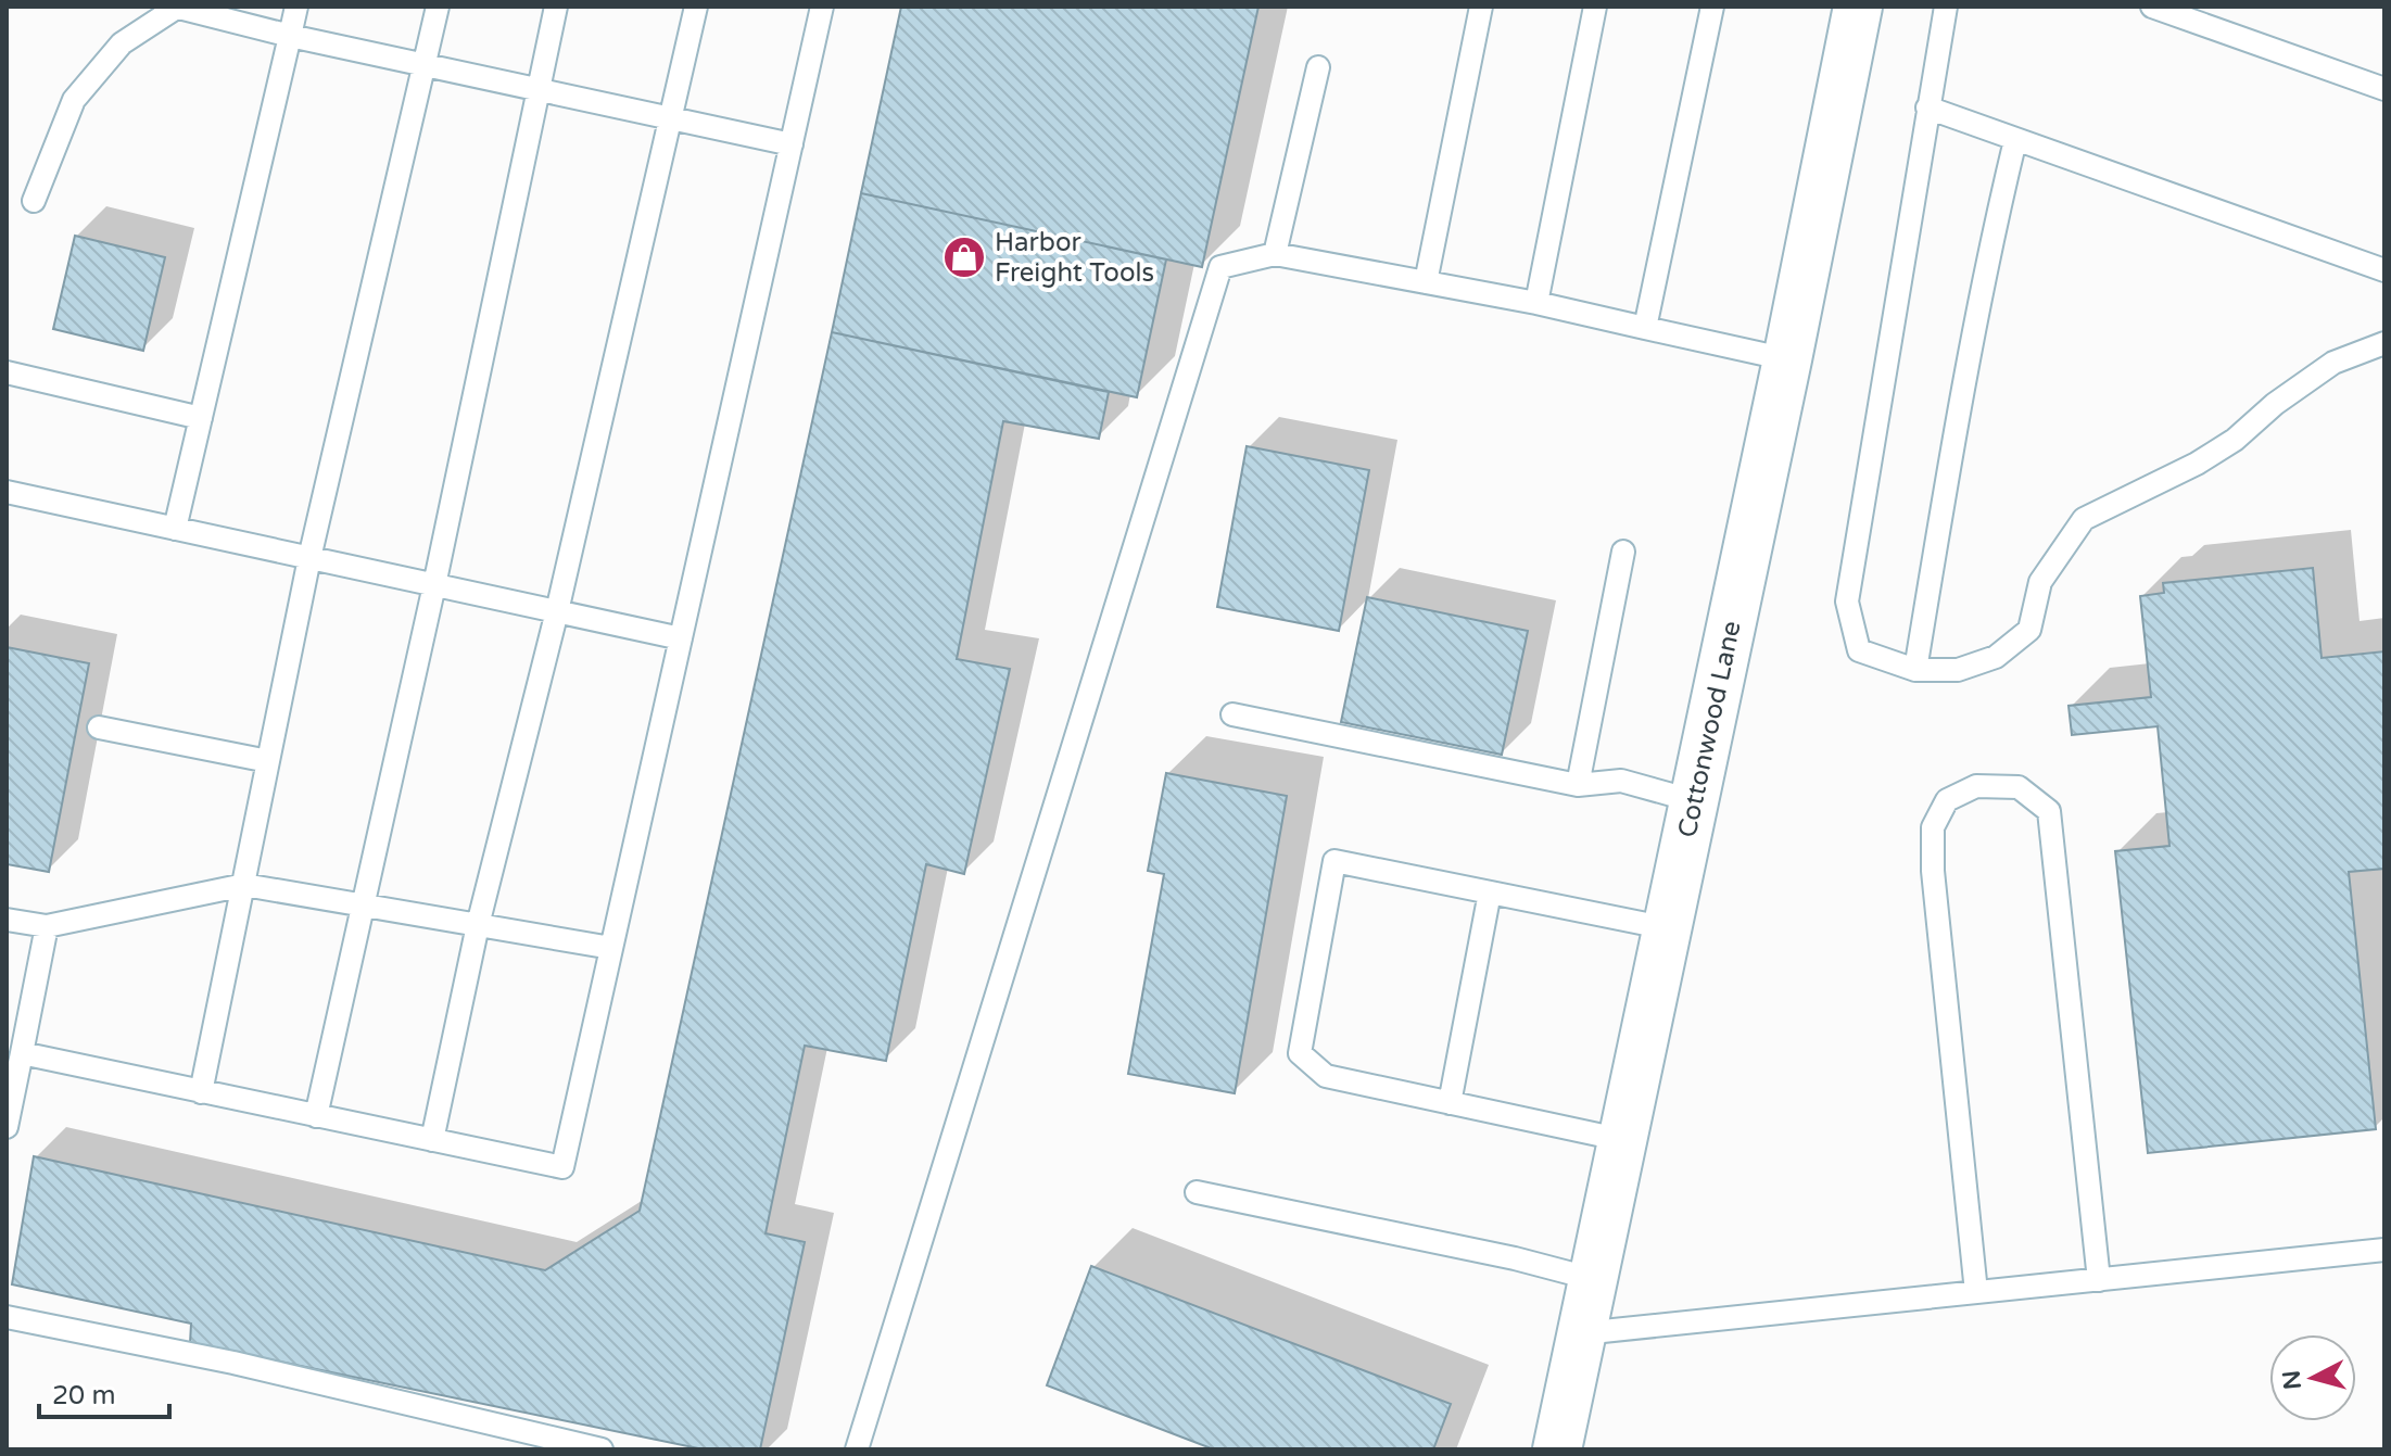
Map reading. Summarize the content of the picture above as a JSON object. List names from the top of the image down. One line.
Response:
{"streets":{"street":["Cottonwood Lane"]},"places":{"shop":["Harbor Freight Tools"]},"scale_bar":"20 m","north":"left"}
